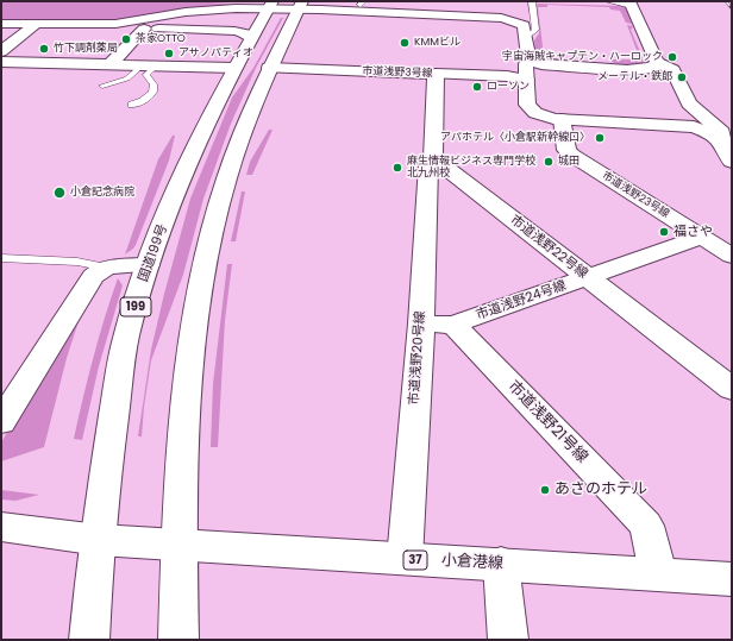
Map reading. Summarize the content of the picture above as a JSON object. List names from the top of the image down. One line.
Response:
{"streets":{"main road":["市道浅野3号線","市道浅野23号線","市道浅野22号線","国道199号","市道浅野24号線","199","市道浅野20号線","市道浅野21号線","37","小倉港線"]},"crossings":[["市道浅野23号線","市道浅野24号線"],["市道浅野22号線","市道浅野24号線"],["市道浅野22号線","市道浅野20号線"],["国道199号","小倉港線"],["市道浅野24号線","市道浅野20号線"],["市道浅野24号線","市道浅野21号線"],["市道浅野20号線","小倉港線"],["市道浅野21号線","小倉港線"]],"places":["茶家OTTO","KMMビル","竹下調剤薬局","アサノパティオ","宇宙海賊キャプテン・ハーロック","メーテル・鉄郎","ローソン","アパホテル〈小倉駅新幹線口〉","城田","麻生情報ビジネス専門学校 北九州校","小倉記念病院","福さや","あさのホテル"]}
